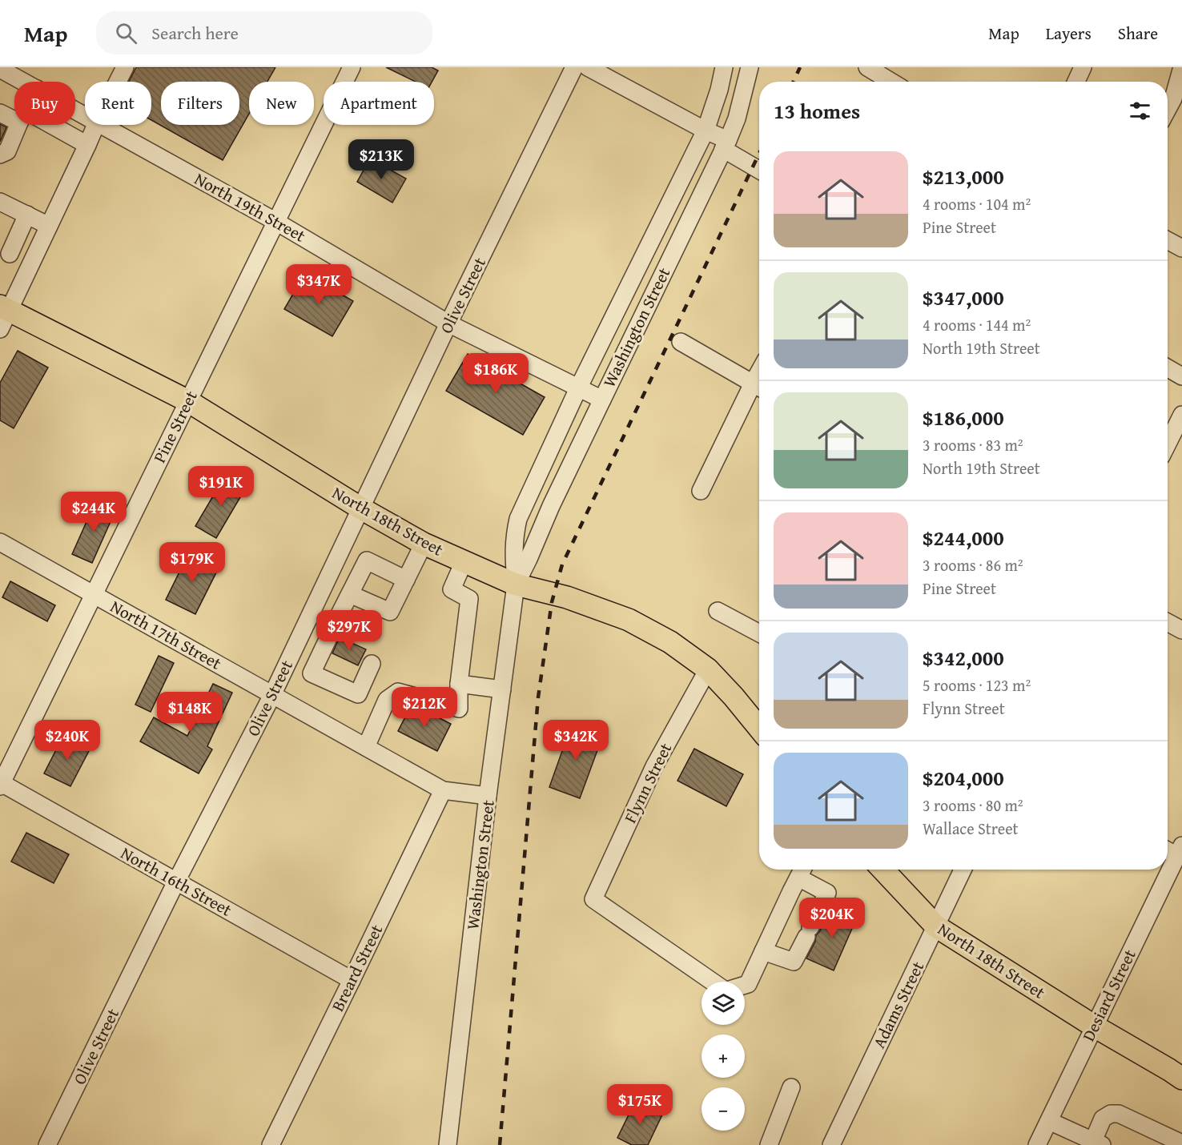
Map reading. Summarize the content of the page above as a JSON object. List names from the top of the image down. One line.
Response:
{"streets":{"main road":["North 18th Street"],"street":["North 19th Street","Olive Street","Washington Street","Pine Street","North 17th Street","Flynn Street","North 16th Street","Breard Street","Desiard Street","Adams Street"]},"crossings":[["North 19th Street","Olive Street"],["North 19th Street","Washington Street"],["North 19th Street","Pine Street"],["Olive Street","North 18th Street"],["Olive Street","North 17th Street"],["Olive Street","North 16th Street"],["Washington Street","North 18th Street"],["Washington Street","North 17th Street"],["Pine Street","North 18th Street"],["Pine Street","North 17th Street"],["Pine Street","North 16th Street"],["North 18th Street","Flynn Street"],["North 18th Street","Desiard Street"],["North 18th Street","Adams Street"],["North 17th Street","Breard Street"],["North 16th Street","Breard Street"]],"page":{"header":"Map","search":"Search here","nav":["Map","Layers","Share"],"chip":["Buy","Rent","Filters","New","Apartment"],"heading":"13 homes","price":["$213K","$347K","$186K","$191K","$244K","$179K","$297K","$212K","$148K","$240K","$342K","$204K","$175K"],"list":[{"name":"$213,000","note":"4 rooms · 104 m² · Pine Street"},{"name":"$347,000","note":"4 rooms · 144 m² · North 19th Street"},{"name":"$186,000","note":"3 rooms · 83 m² · North 19th Street"},{"name":"$244,000","note":"3 rooms · 86 m² · Pine Street"},{"name":"$342,000","note":"5 rooms · 123 m² · Flynn Street"},{"name":"$204,000","note":"3 rooms · 80 m² · Wallace Street"}],"map_buttons":["+","−"]}}
